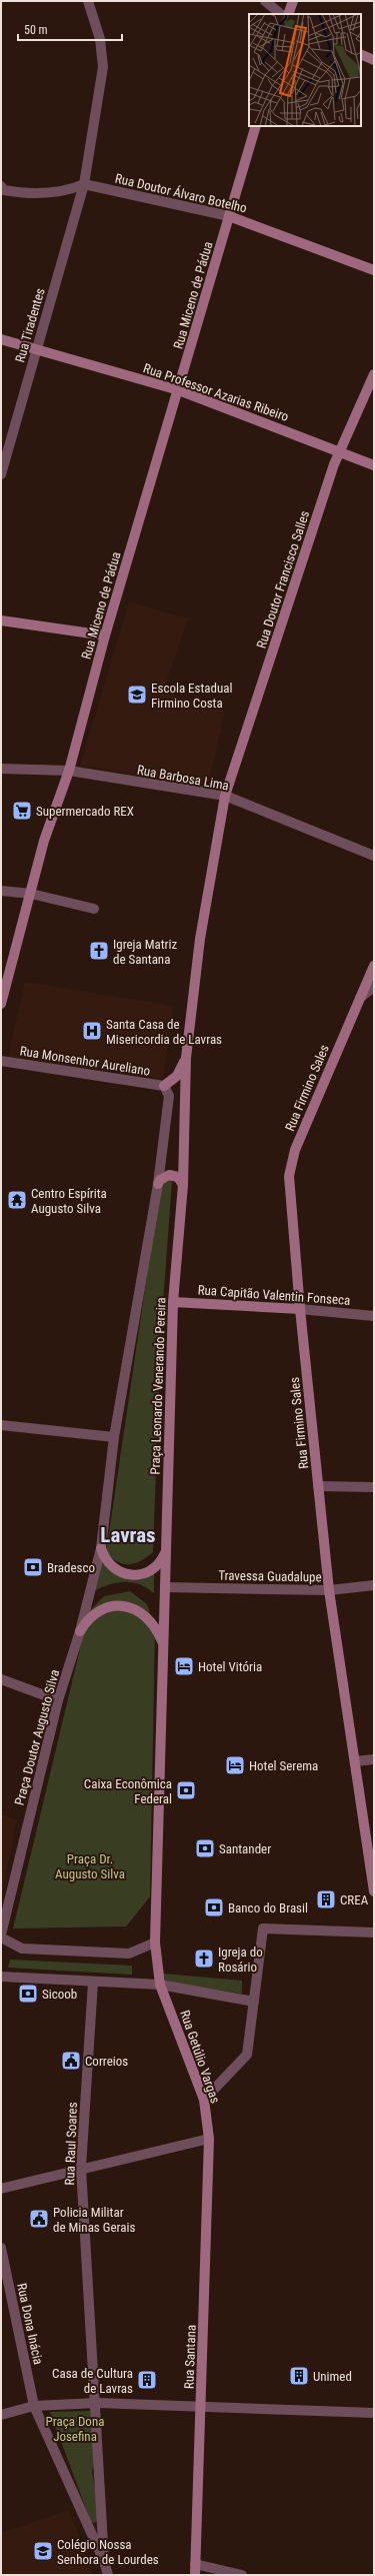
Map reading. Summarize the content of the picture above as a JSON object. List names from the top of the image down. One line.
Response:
{"streets":{"main road":["Rua Doutor Álvaro Botelho","Rua Miceno de Pádua","Rua Professor Azarias Ribeiro","Rua Doutor Francisco Salles","Rua Firmino Sales","Rua Capitão Valentin Fonseca","Praça Leonardo Venerando Pereira","Rua Getúlio Vargas","Rua Santana"],"street":["Rua Tiradentes","Rua Barbosa Lima","Rua Monsenhor Aureliano","Travessa Guadalupe","Praça Doutor Augusto Silva","Rua Raul Soares","Rua Dona Inácia"]},"crossings":[["Rua Doutor Álvaro Botelho","Rua Miceno de Pádua"],["Rua Doutor Álvaro Botelho","Rua Tiradentes"],["Rua Miceno de Pádua","Rua Professor Azarias Ribeiro"],["Rua Miceno de Pádua","Rua Barbosa Lima"],["Rua Tiradentes","Rua Professor Azarias Ribeiro"],["Rua Professor Azarias Ribeiro","Rua Doutor Francisco Salles"],["Rua Doutor Francisco Salles","Rua Barbosa Lima"],["Rua Doutor Francisco Salles","Praça Leonardo Venerando Pereira"],["Rua Monsenhor Aureliano","Praça Leonardo Venerando Pereira"],["Rua Firmino Sales","Rua Capitão Valentin Fonseca"],["Rua Firmino Sales","Travessa Guadalupe"],["Rua Capitão Valentin Fonseca","Praça Leonardo Venerando Pereira"],["Praça Leonardo Venerando Pereira","Travessa Guadalupe"],["Praça Leonardo Venerando Pereira","Praça Doutor Augusto Silva"],["Rua Getúlio Vargas","Rua Santana"]],"districts":["Lavras"],"parks":["Praça Dr. Augusto Silva","Praça Dona Josefina"],"places":{"school or university":["Escola Estadual Firmino Costa","Colégio Nossa Senhora de Lourdes"],"supermarket":["Supermercado REX"],"church":["Igreja Matriz de Santana","Igreja do Rosário"],"hospital":["Santa Casa de Misericordia de Lavras"],"temple":["Centro Espírita Augusto Silva"],"bank":["Bradesco","Caixa Econômica Federal","Santander","Banco do Brasil","Sicoob"],"hotel":["Hotel Vitória","Hotel Serema"],"building":["CREA","Unimed","Casa de Cultura de Lavras"],"public building":["Correios","Policia Militar de Minas Gerais"]},"scale_bar":"50 m"}
